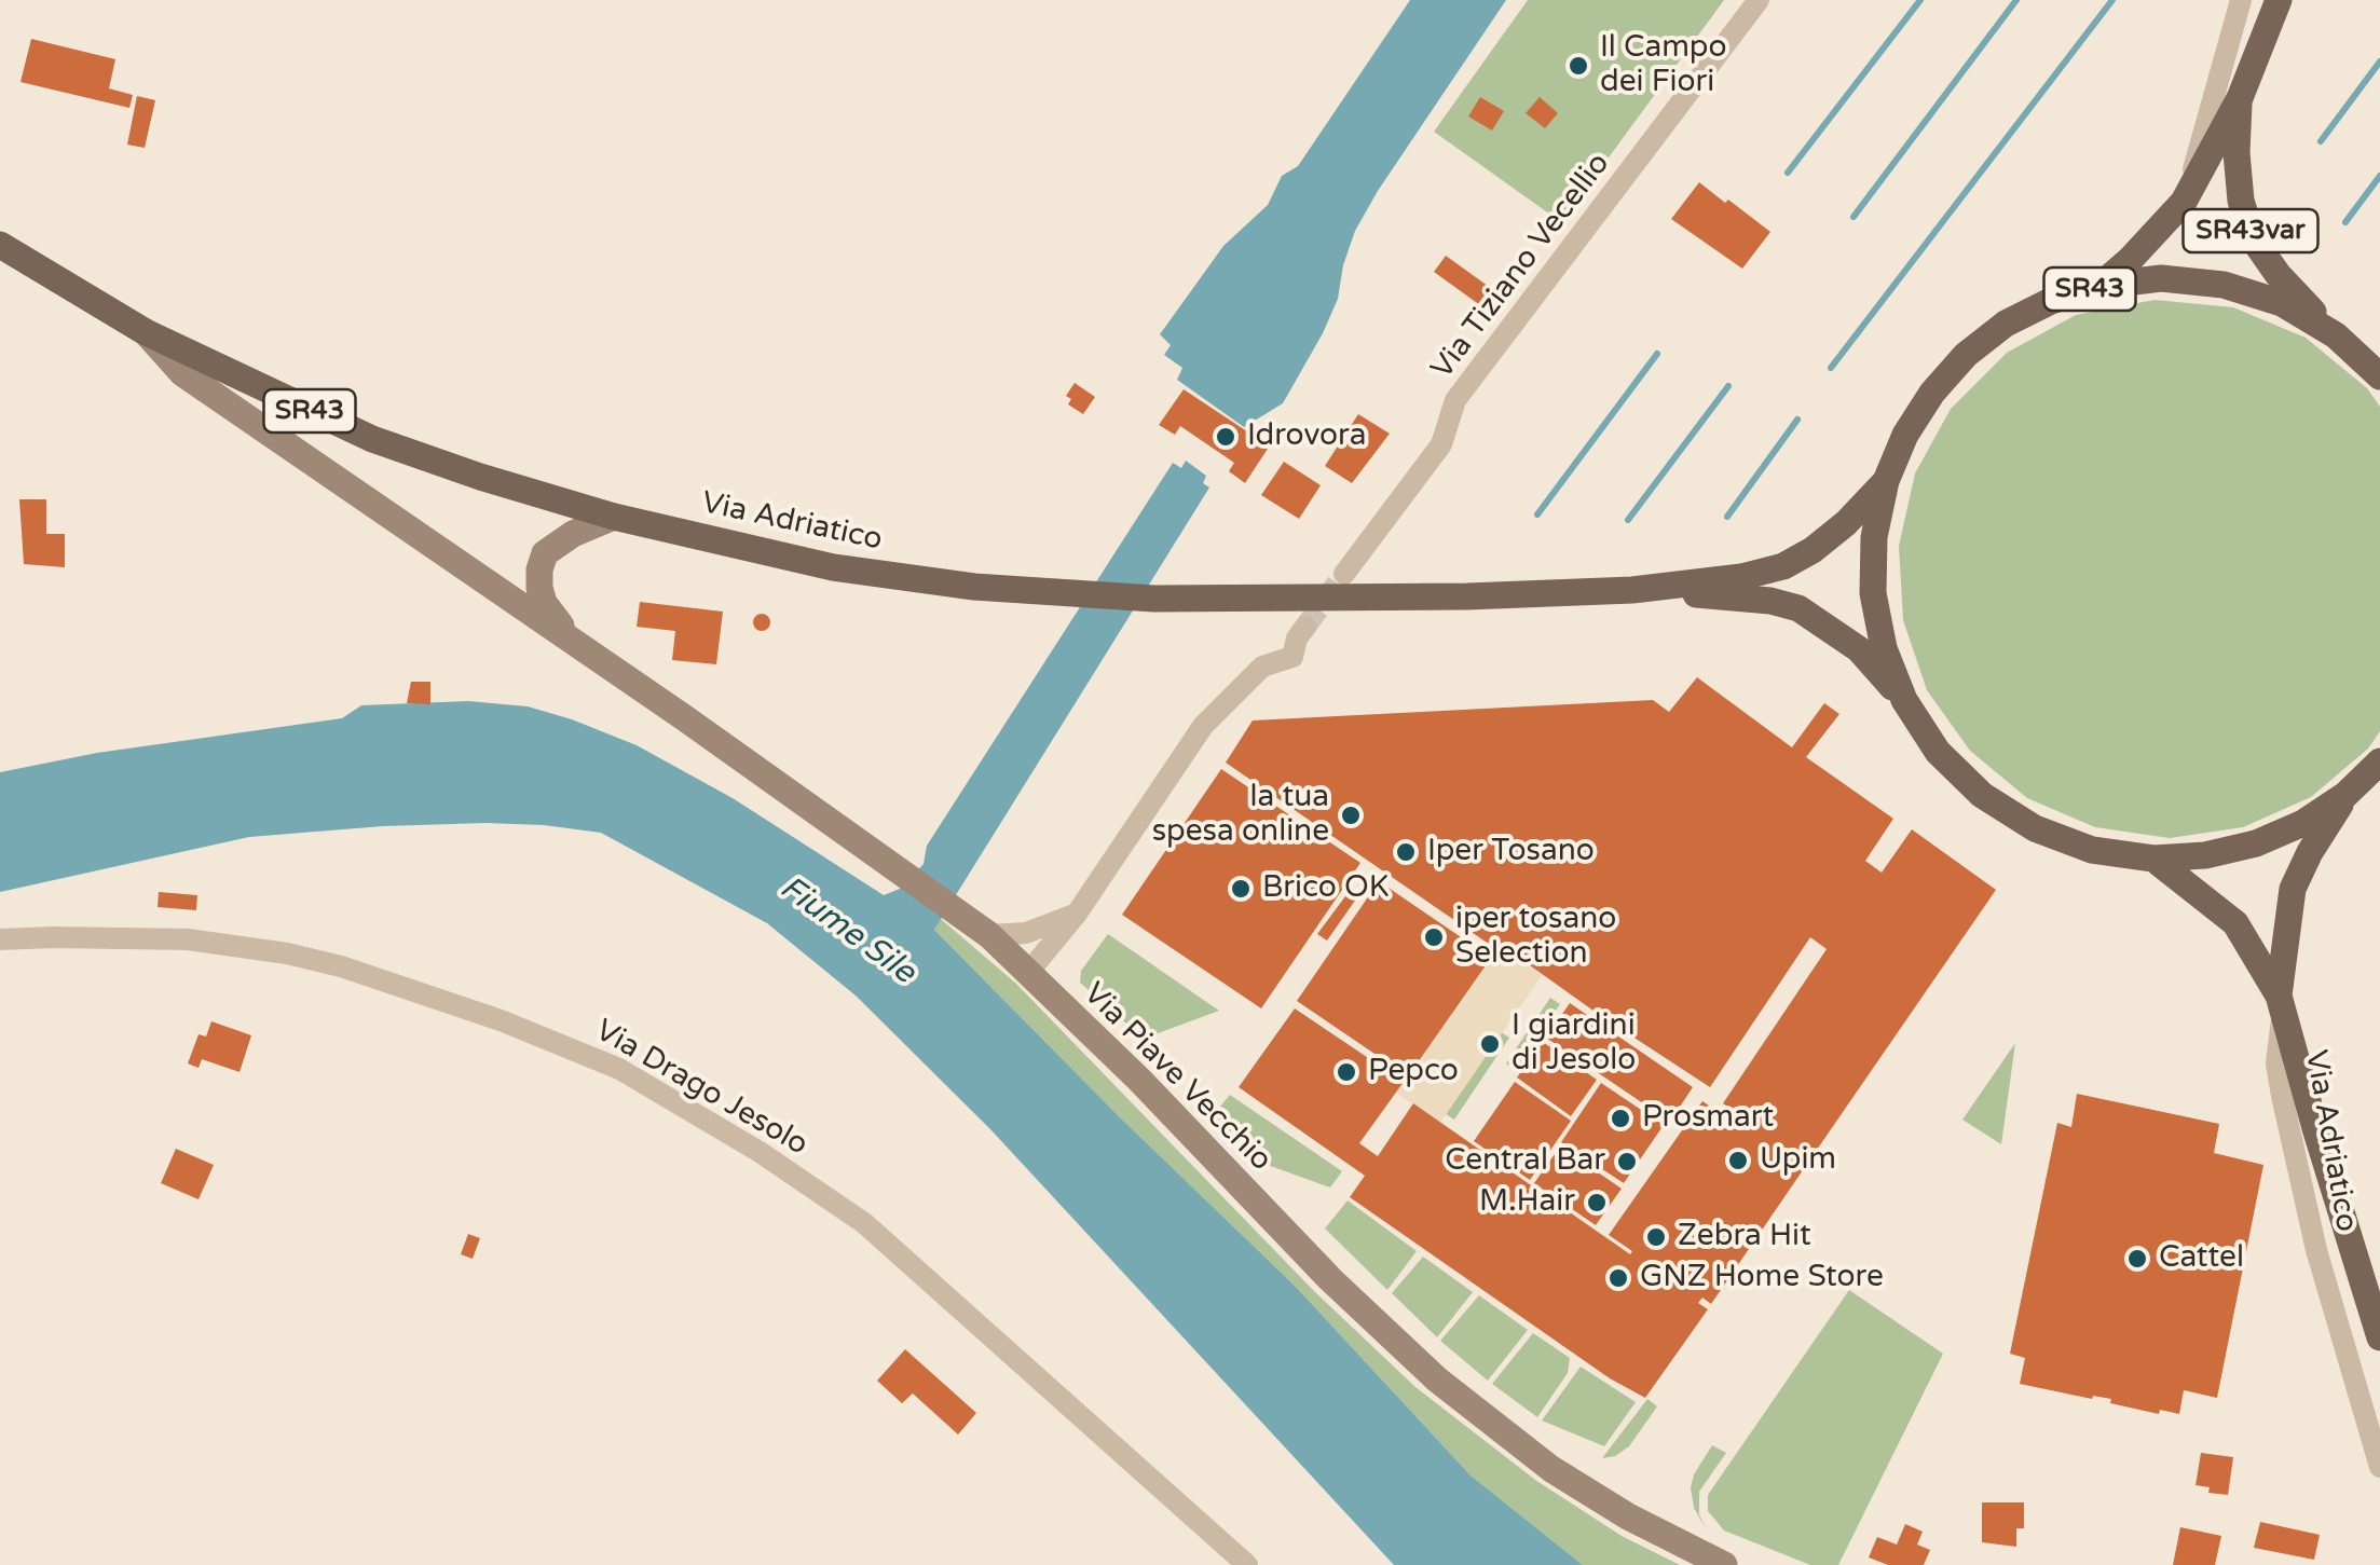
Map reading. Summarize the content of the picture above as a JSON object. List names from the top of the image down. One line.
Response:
{"streets":{"main road":["SR43var","SR43","Via Adriatico"],"street":["Via Tiziano Vecellio","Via Piave Vecchio","Via Drago Jesolo"]},"crossings":[["SR43var","SR43"],["SR43","Via Adriatico"],["Via Adriatico","Via Piave Vecchio"]],"water":["Fiume Sile"],"places":["Il Campo dei Fiori","Idrovora","la tua spesa online","Iper Tosano","Brico OK","iper tosano Selection","I giardini di Jesolo","Pepco","Prosmart","Upim","Central Bar","M.Hair","Zebra Hit","Cattel","GNZ Home Store"]}
